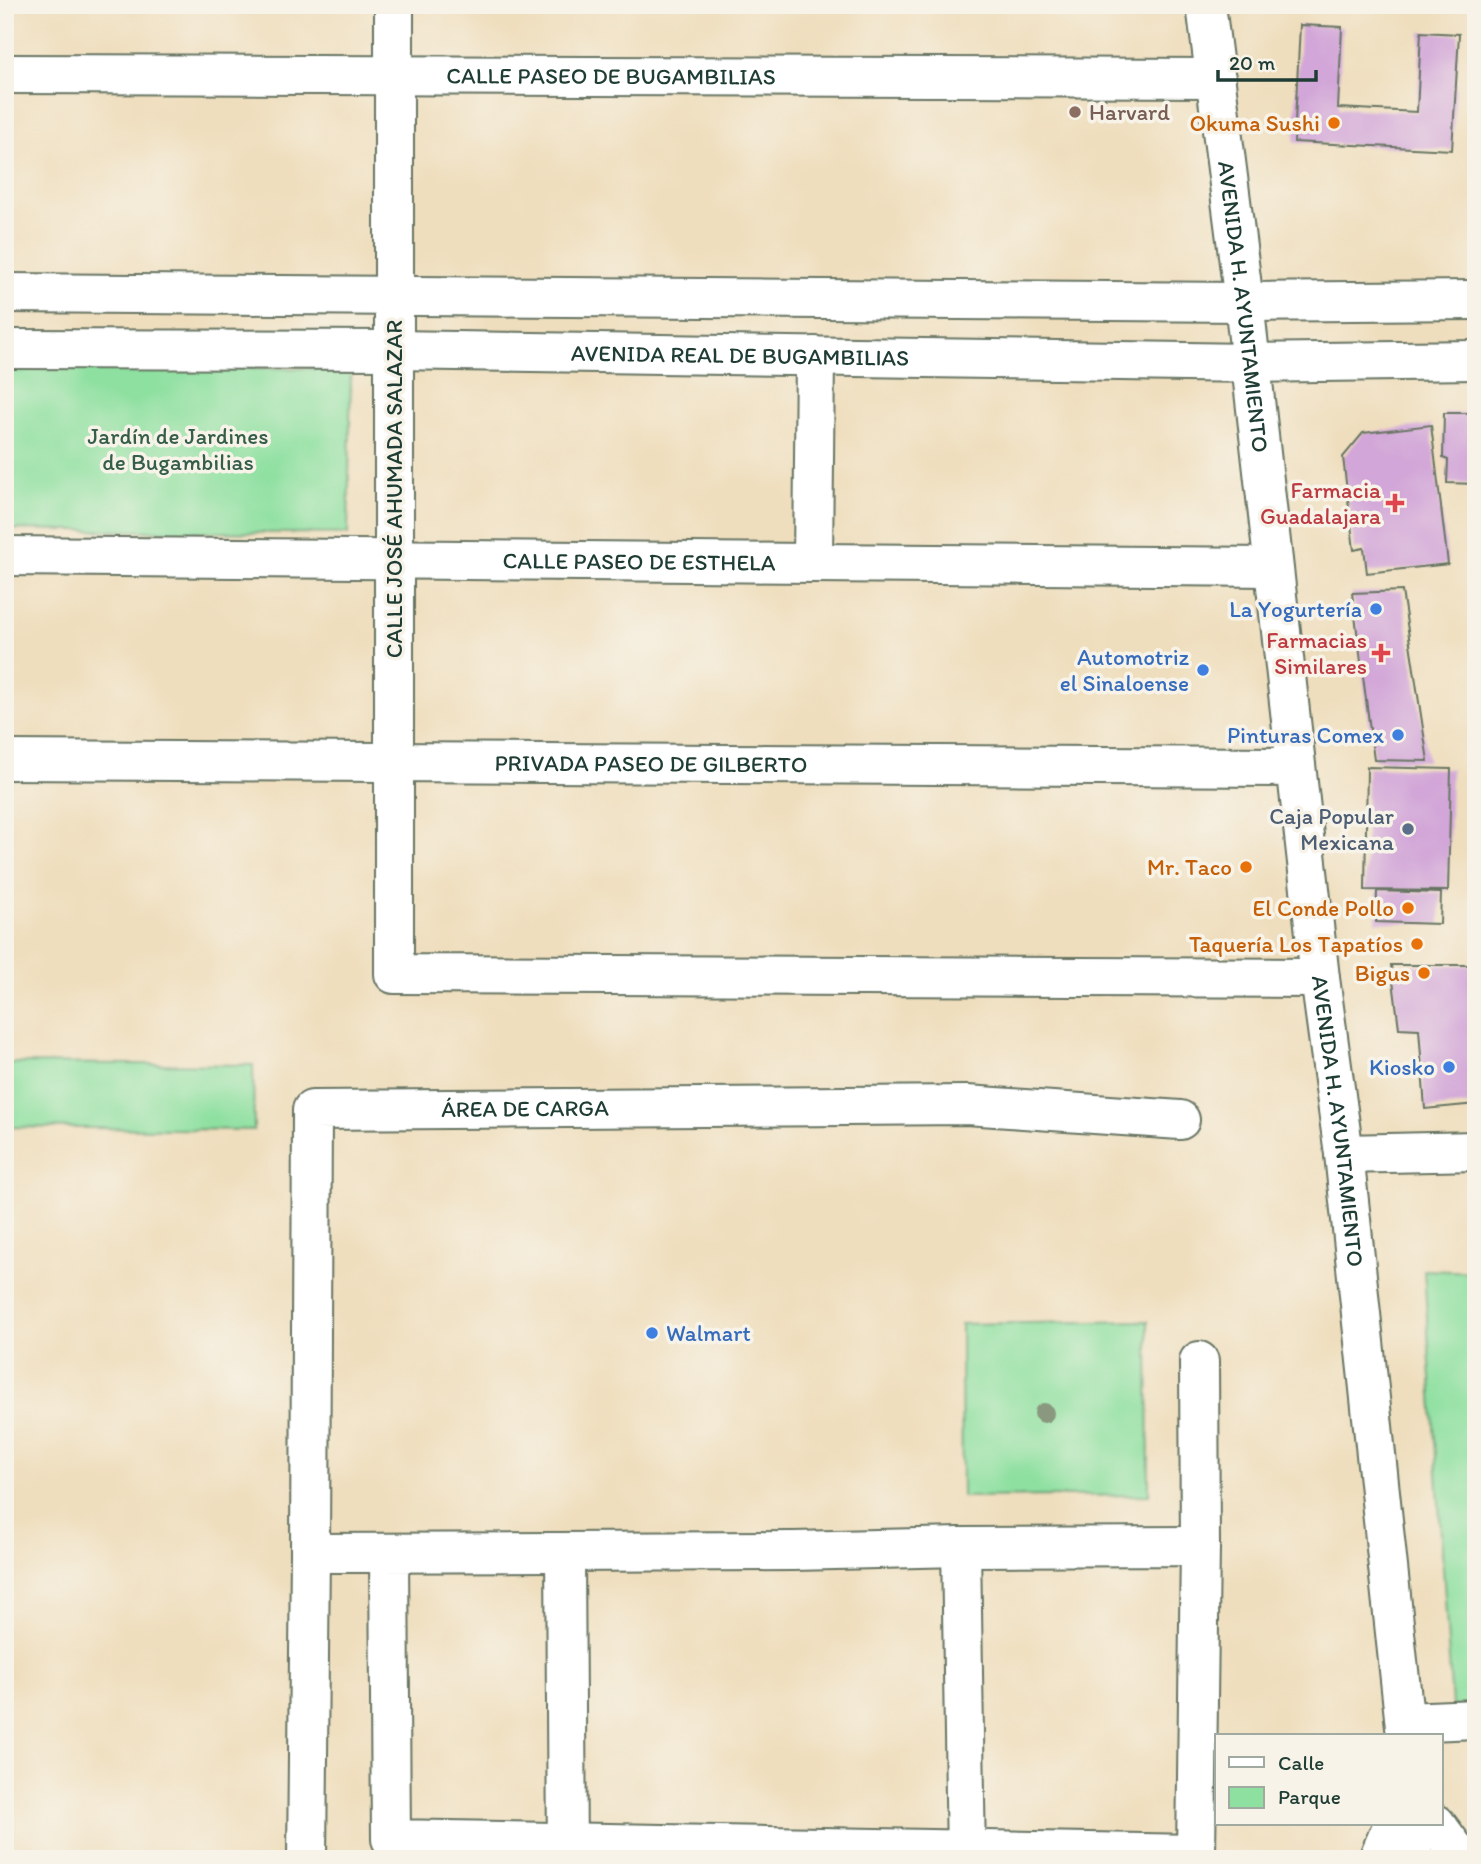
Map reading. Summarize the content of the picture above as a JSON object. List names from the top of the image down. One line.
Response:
{"streets":{"street":["CALLE PASEO DE BUGAMBILIAS","AVENIDA H. AYUNTAMIENTO","AVENIDA REAL DE BUGAMBILIAS","CALLE JOSÉ AHUMADA SALAZAR","CALLE PASEO DE ESTHELA","PRIVADA PASEO DE GILBERTO","ÁREA DE CARGA"]},"crossings":[["CALLE PASEO DE BUGAMBILIAS","AVENIDA H. AYUNTAMIENTO"],["CALLE PASEO DE BUGAMBILIAS","CALLE JOSÉ AHUMADA SALAZAR"],["AVENIDA H. AYUNTAMIENTO","AVENIDA REAL DE BUGAMBILIAS"],["AVENIDA H. AYUNTAMIENTO","CALLE JOSÉ AHUMADA SALAZAR"],["AVENIDA H. AYUNTAMIENTO","CALLE PASEO DE ESTHELA"],["AVENIDA H. AYUNTAMIENTO","PRIVADA PASEO DE GILBERTO"],["AVENIDA REAL DE BUGAMBILIAS","CALLE JOSÉ AHUMADA SALAZAR"],["CALLE JOSÉ AHUMADA SALAZAR","CALLE PASEO DE ESTHELA"],["CALLE JOSÉ AHUMADA SALAZAR","PRIVADA PASEO DE GILBERTO"]],"parks":["Jardín de Jardines de Bugambilias"],"places":{"other":["Harvard","Okuma Sushi","La Yogurtería","Automotriz el Sinaloense","Pinturas Comex","Caja Popular Mexicana","Mr. Taco","El Conde Pollo","Taquería Los Tapatíos","Bigus","Kiosko","Walmart"],"health":["Farmacia Guadalajara","Farmacias Similares"]},"legend":["Calle","Parque"],"scale_bar":"20 m"}
